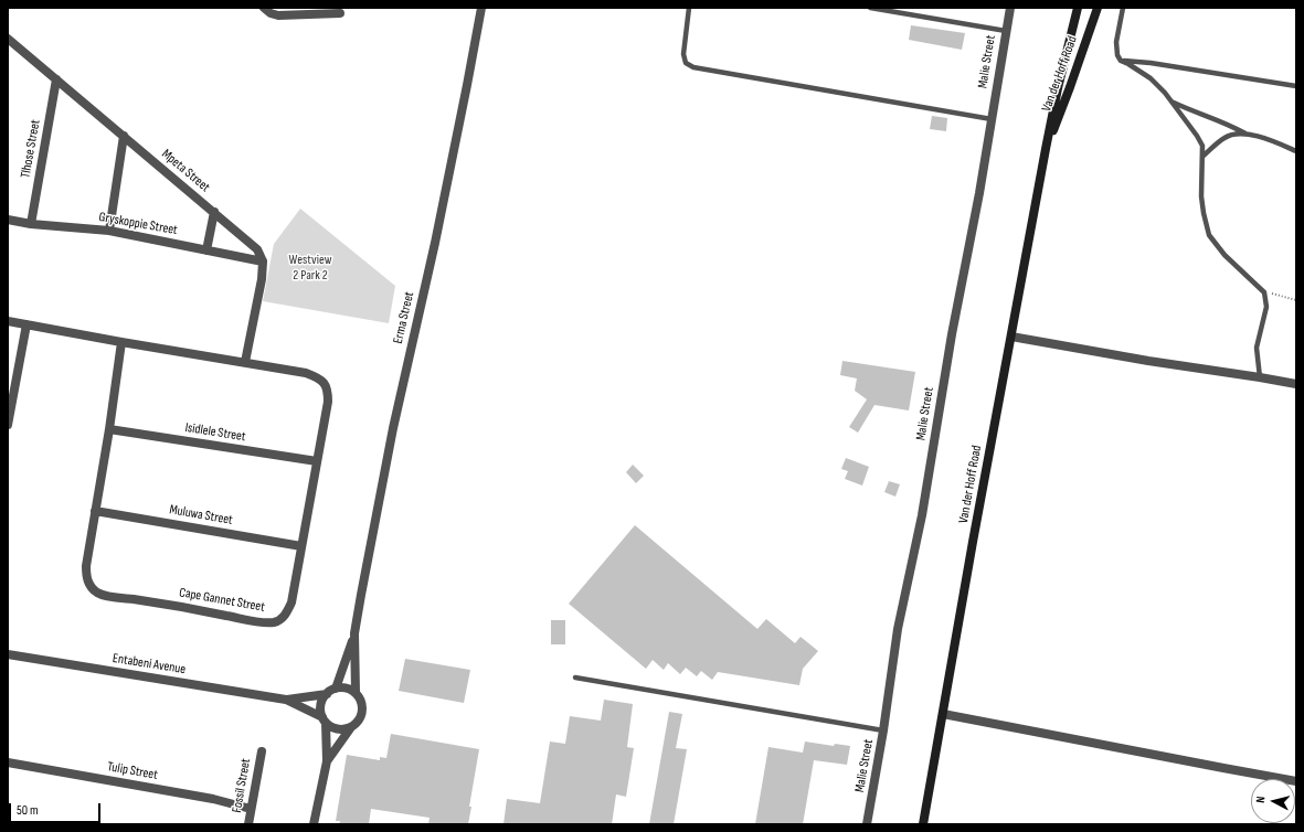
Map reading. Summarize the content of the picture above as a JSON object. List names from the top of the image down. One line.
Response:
{"streets":{"main road":["Van der Hoff Road"],"street":["Malie Street","Tlhose Street","Mpeta Street","Gryskoppie Street","Erma Street","Isidlele Street","Muluwa Street","Cape Gannet Street","Entabeni Avenue","Tulip Street","Fossil Street"]},"crossings":[["Tlhose Street","Mpeta Street"],["Tlhose Street","Gryskoppie Street"],["Mpeta Street","Gryskoppie Street"],["Erma Street","Entabeni Avenue"],["Isidlele Street","Cape Gannet Street"],["Muluwa Street","Cape Gannet Street"],["Tulip Street","Fossil Street"]],"parks":["Westview 2 Park 2"],"scale_bar":"50 m","north":"left"}
